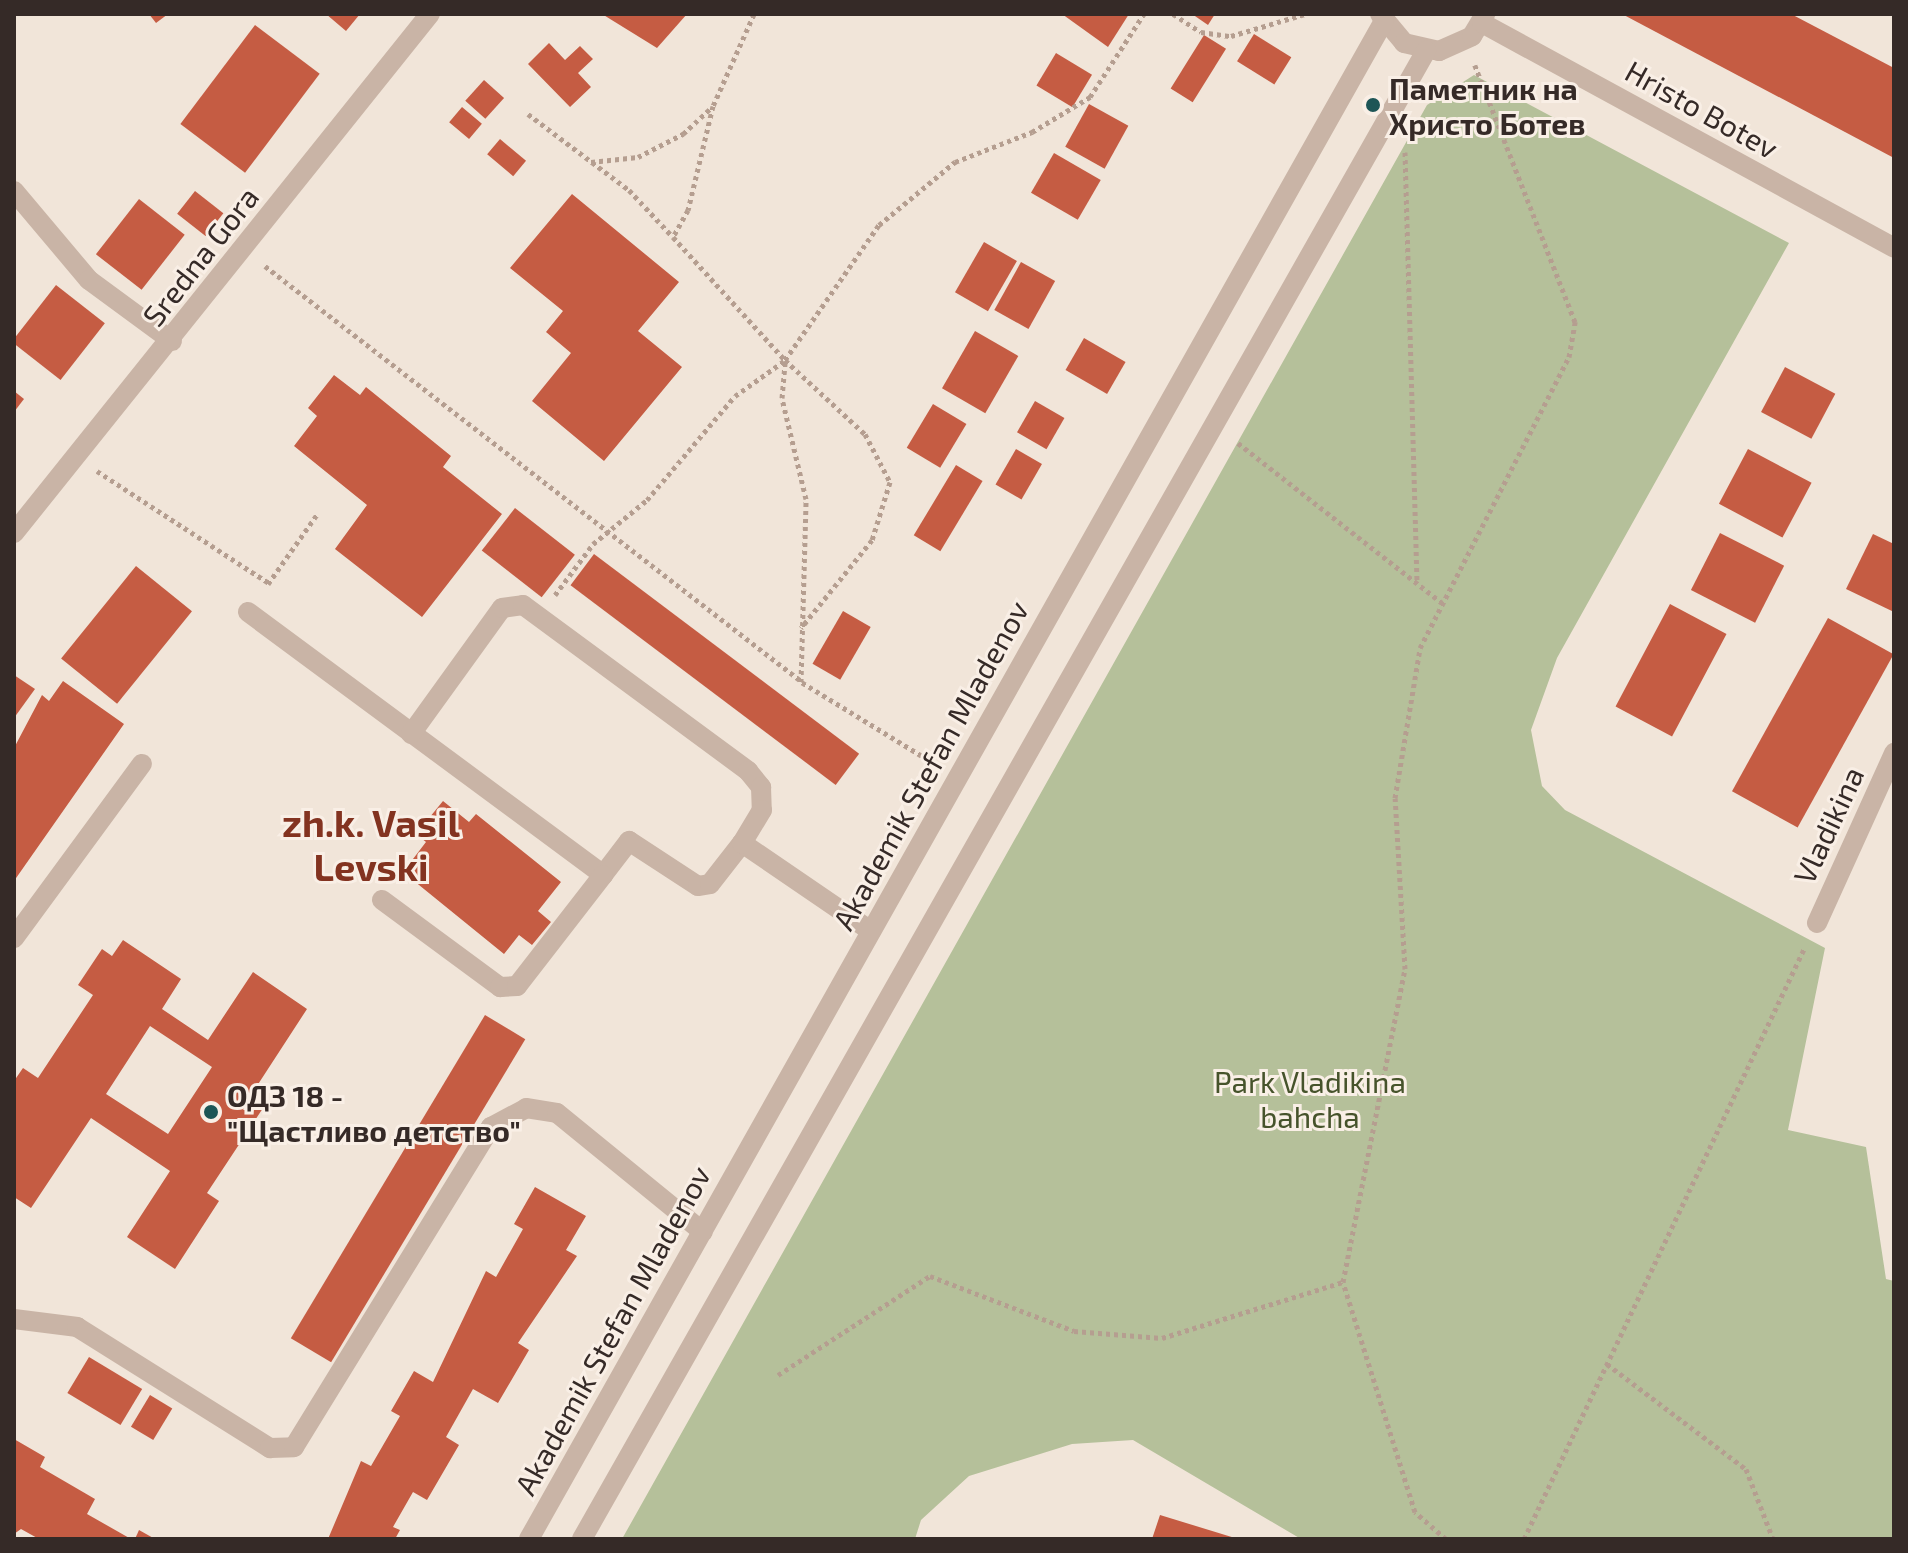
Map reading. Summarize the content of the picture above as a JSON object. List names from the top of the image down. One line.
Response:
{"streets":{"street":["Hristo Botev","Sredna Gora","Akademik Stefan Mladenov","Vladikina"]},"districts":["zh.k. Vasil Levski"],"parks":["Park Vladikina bahcha"],"places":["Паметник на Христо Ботев","ОДЗ 18 - \"Щастливо детство\""]}
